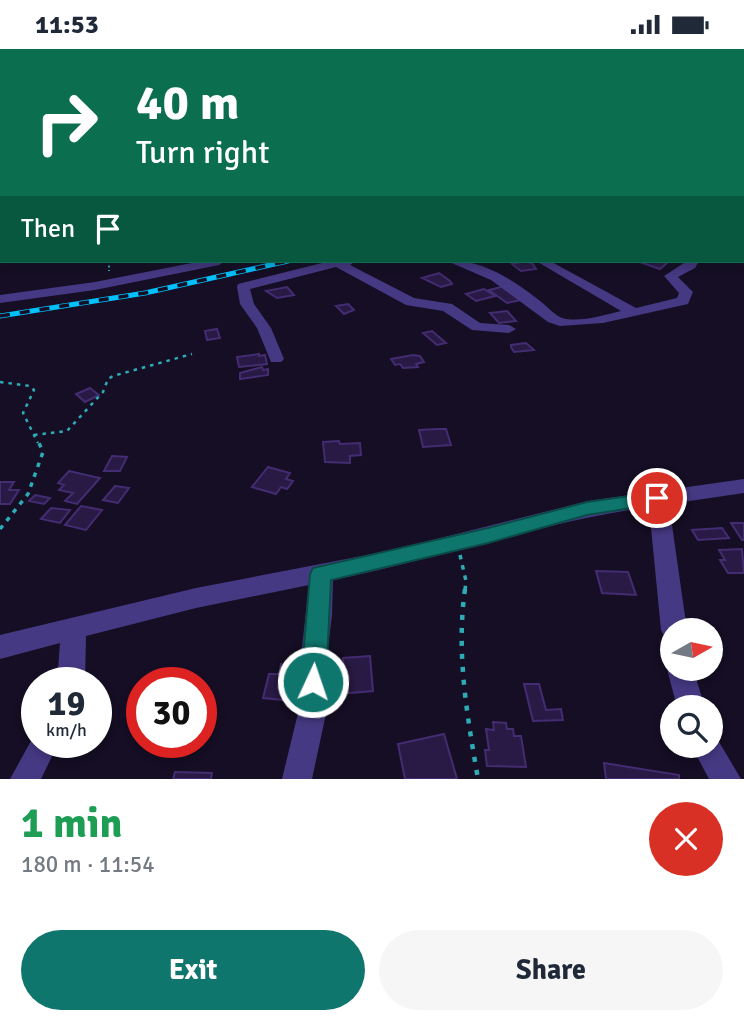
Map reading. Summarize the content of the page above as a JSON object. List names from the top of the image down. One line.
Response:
{"north":"right","page":{"status":"11:53","turn":["40 m","Turn right"],"then":"Then","speed":"19 km/h","limit":"30","heading":["1 min","180 m · 11:54"],"buttons":["Exit","Share"]}}
